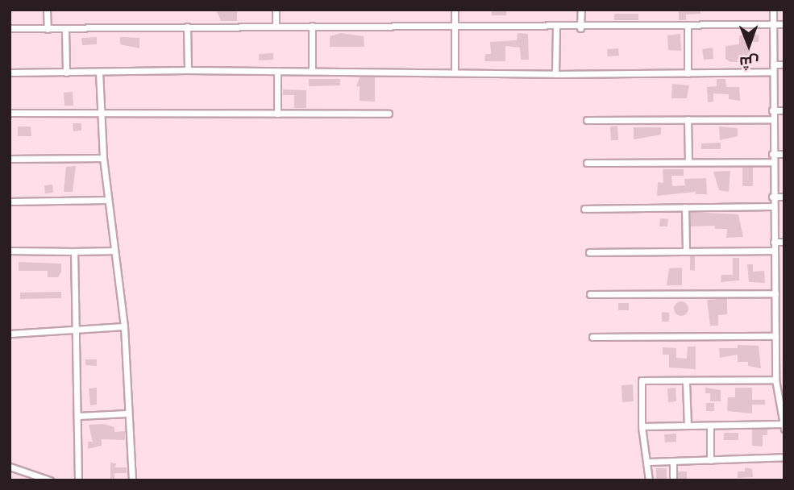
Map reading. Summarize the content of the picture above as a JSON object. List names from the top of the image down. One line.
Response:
{"north":"bottom"}
